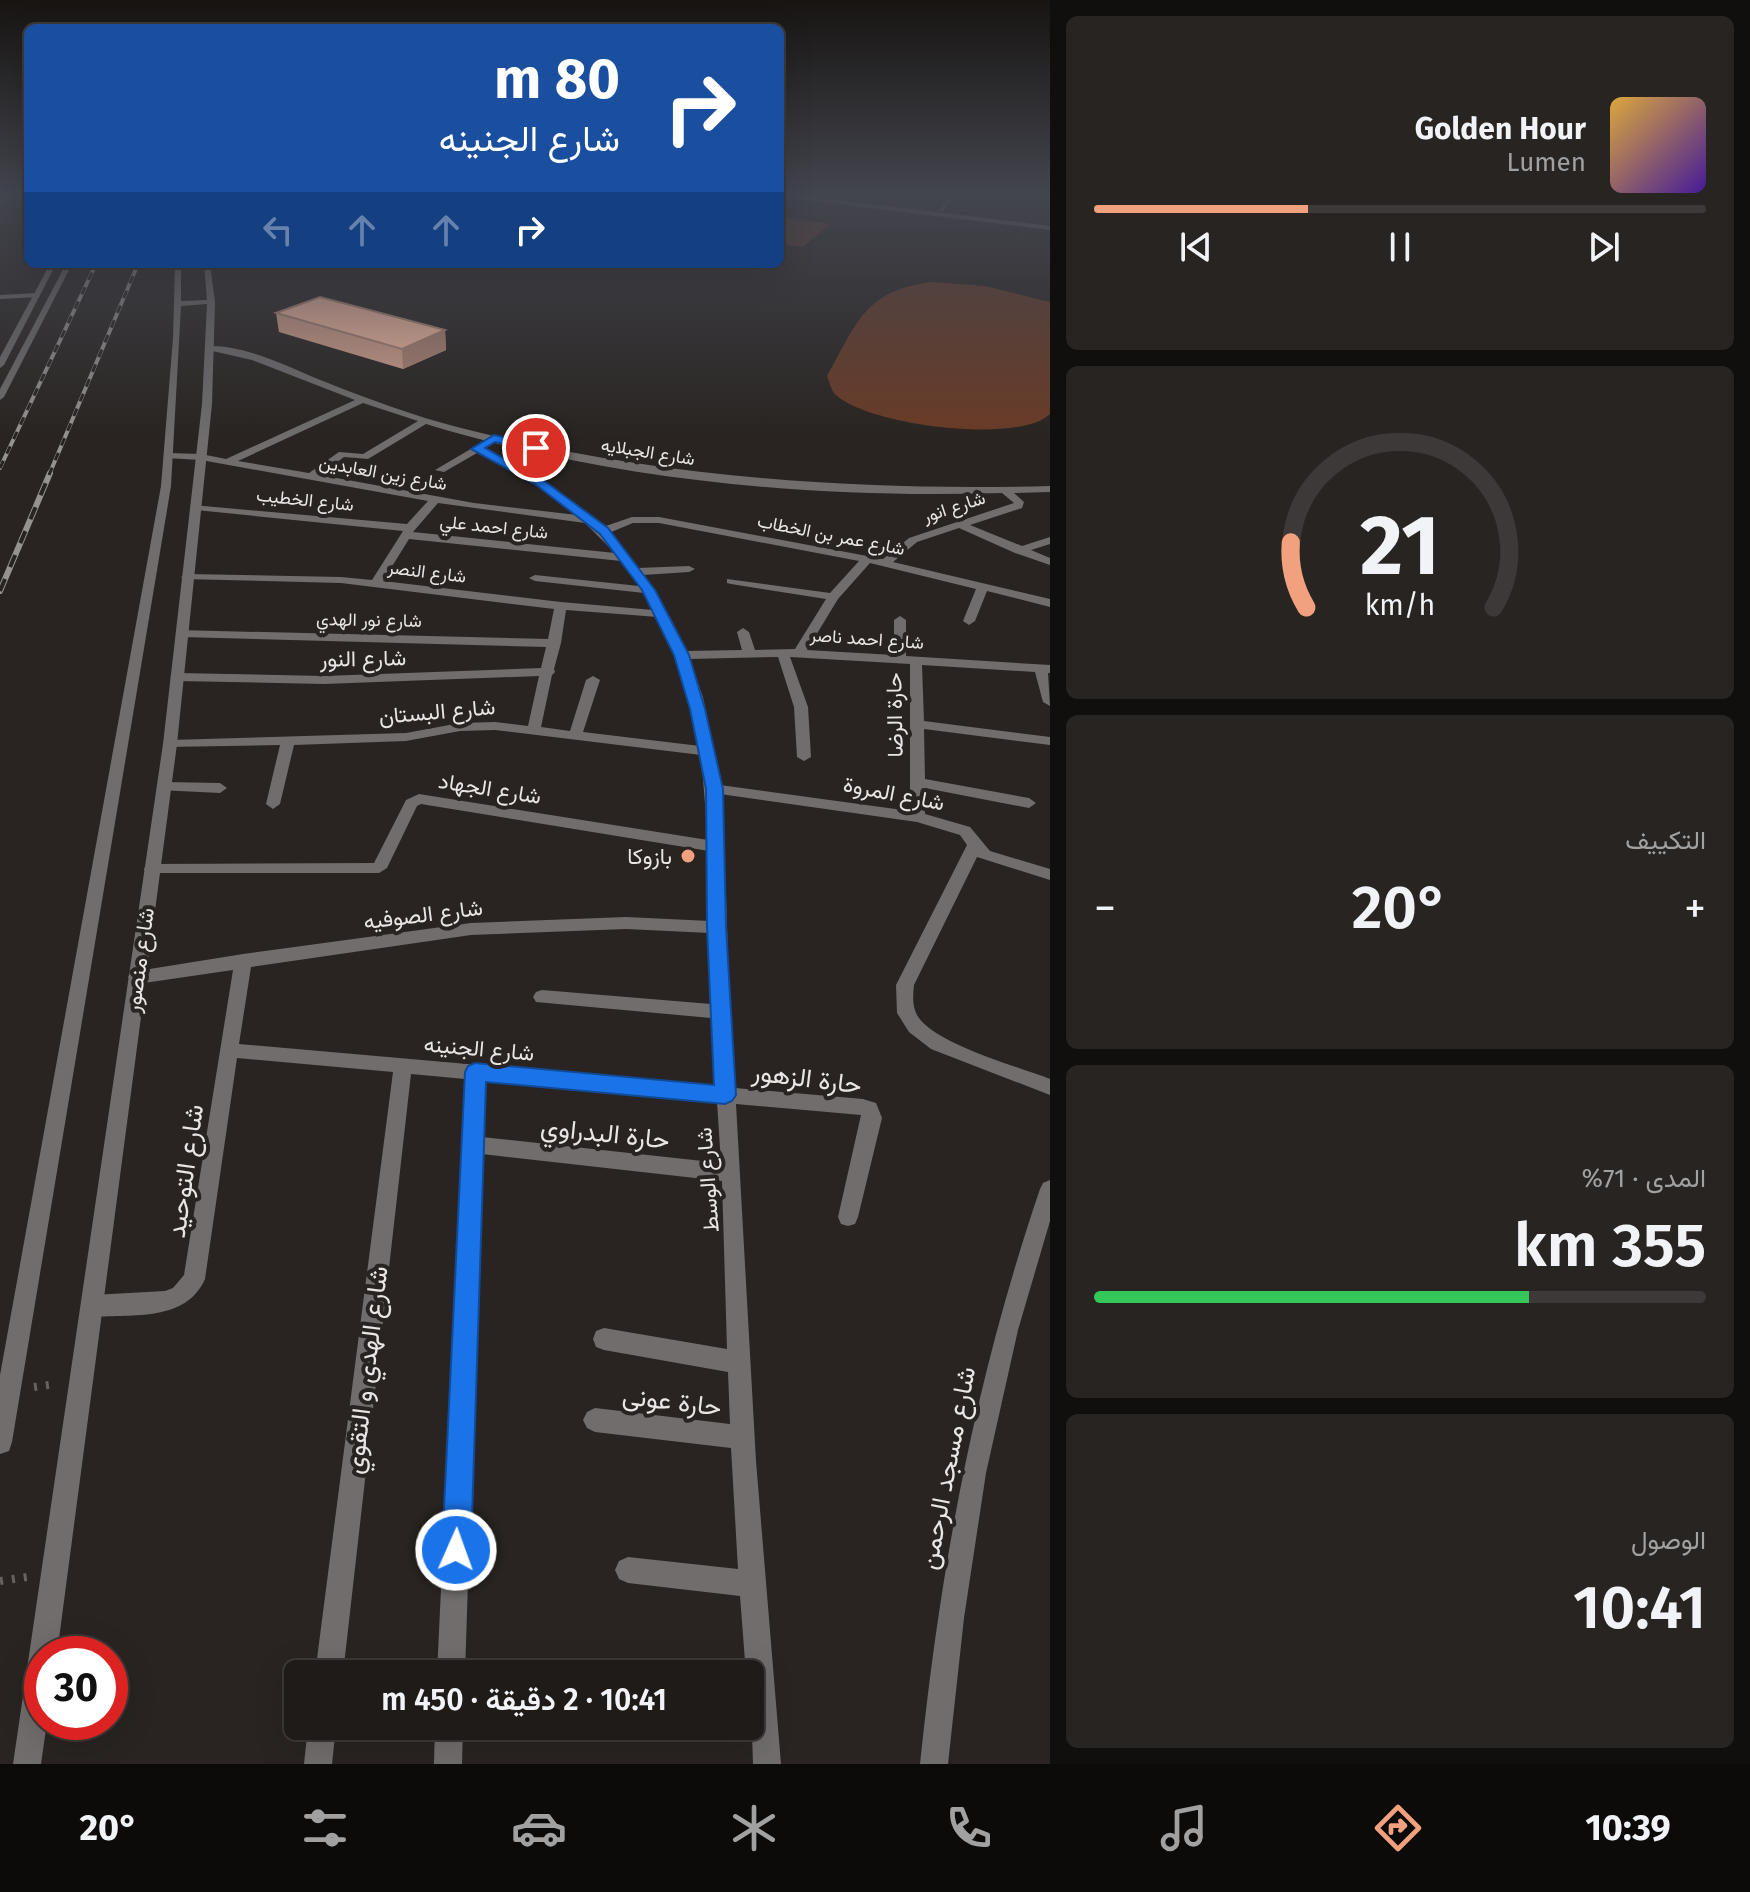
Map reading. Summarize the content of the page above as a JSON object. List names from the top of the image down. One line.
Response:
{"streets":{"street":["شارع الجبلايه","شارع زين العابدين","شارع الخطيب","شارع انور","شارع احمد علي","شارع عمر بن الخطاب","شارع النصر","شارع نور الهدي","شارع احمد ناصر","شارع النور","شارع البستان","حارة الرضا","شارع الجهاد","شارع المروة","شارع الصوفيه","شارع منصور","شارع الجنينه","حارة الزهور","حارة البدراوي","شارع التوحيد","شارع الوسط","شارع الهدي و التقوي","حارة عونى","شارع مسجد الرحمن"]},"crossings":[["شارع الجبلايه","شارع انور"],["شارع الجبلايه","شارع منصور"],["شارع زين العابدين","شارع عمر بن الخطاب"],["شارع زين العابدين","شارع منصور"],["شارع زين العابدين","شارع الوسط"],["شارع الخطيب","شارع احمد علي"],["شارع الخطيب","شارع منصور"],["شارع انور","شارع عمر بن الخطاب"],["شارع احمد علي","شارع الوسط"],["شارع عمر بن الخطاب","شارع الوسط"],["شارع النصر","شارع منصور"],["شارع النصر","شارع الوسط"],["شارع نور الهدي","شارع منصور"],["شارع احمد ناصر","حارة الرضا"],["شارع احمد ناصر","شارع الوسط"],["شارع النور","شارع منصور"],["شارع البستان","شارع منصور"],["شارع البستان","شارع الوسط"],["حارة الرضا","شارع المروة"],["شارع الجهاد","شارع منصور"],["شارع الجهاد","شارع الوسط"],["شارع المروة","شارع الوسط"],["شارع الصوفيه","شارع منصور"],["شارع الصوفيه","شارع التوحيد"],["شارع الصوفيه","شارع الوسط"],["شارع منصور","شارع التوحيد"],["شارع الجنينه","حارة الزهور"],["شارع الجنينه","شارع التوحيد"],["شارع الجنينه","شارع الوسط"],["شارع الجنينه","شارع الهدي و التقوي"],["حارة الزهور","شارع الوسط"],["حارة البدراوي","شارع الوسط"],["شارع الوسط","حارة عونى"]],"places":["بازوكا"],"page":{"turn":["80 m","شارع الجنينه"],"song":["Golden Hour","Lumen"],"tile":["التكييف",["المدى · 71%","355 km"],["الوصول","10:41"]],"heat":["−","20°","+"],"limit":"30","trip":"10:41 · 2 دقيقة · 450 m","tabs":["10:39","20°"],"gauge":["21","km/h"]}}
